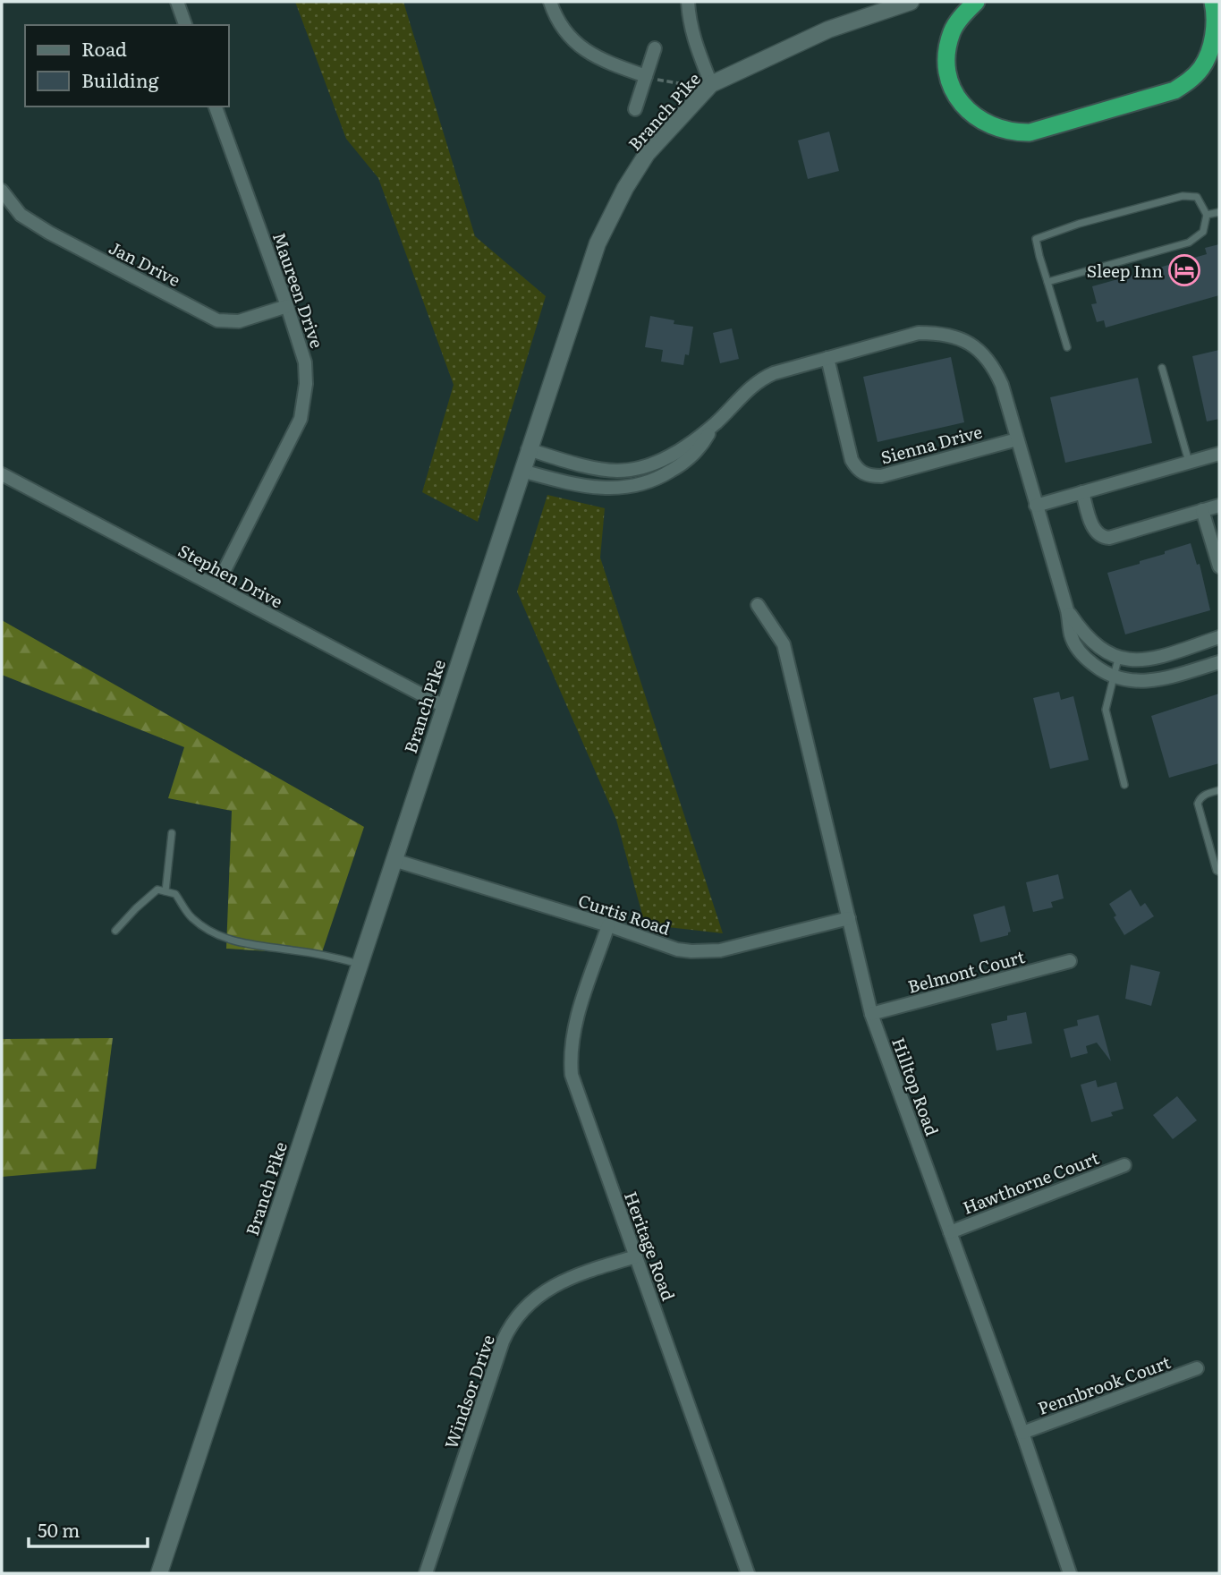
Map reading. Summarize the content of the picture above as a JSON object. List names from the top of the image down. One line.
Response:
{"streets":{"street":["Branch Pike","Jan Drive","Maureen Drive","Sienna Drive","Stephen Drive","Curtis Road","Belmont Court","Hilltop Road","Hawthorne Court","Heritage Road","Pennbrook Court","Windsor Drive"]},"crossings":[["Branch Pike","Stephen Drive"],["Branch Pike","Curtis Road"],["Jan Drive","Maureen Drive"],["Maureen Drive","Stephen Drive"],["Curtis Road","Hilltop Road"],["Curtis Road","Heritage Road"],["Belmont Court","Hilltop Road"],["Hilltop Road","Hawthorne Court"],["Hilltop Road","Pennbrook Court"],["Heritage Road","Windsor Drive"]],"places":{"hotel":["Sleep Inn"]},"legend":["Road","Building"],"scale_bar":"50 m"}
